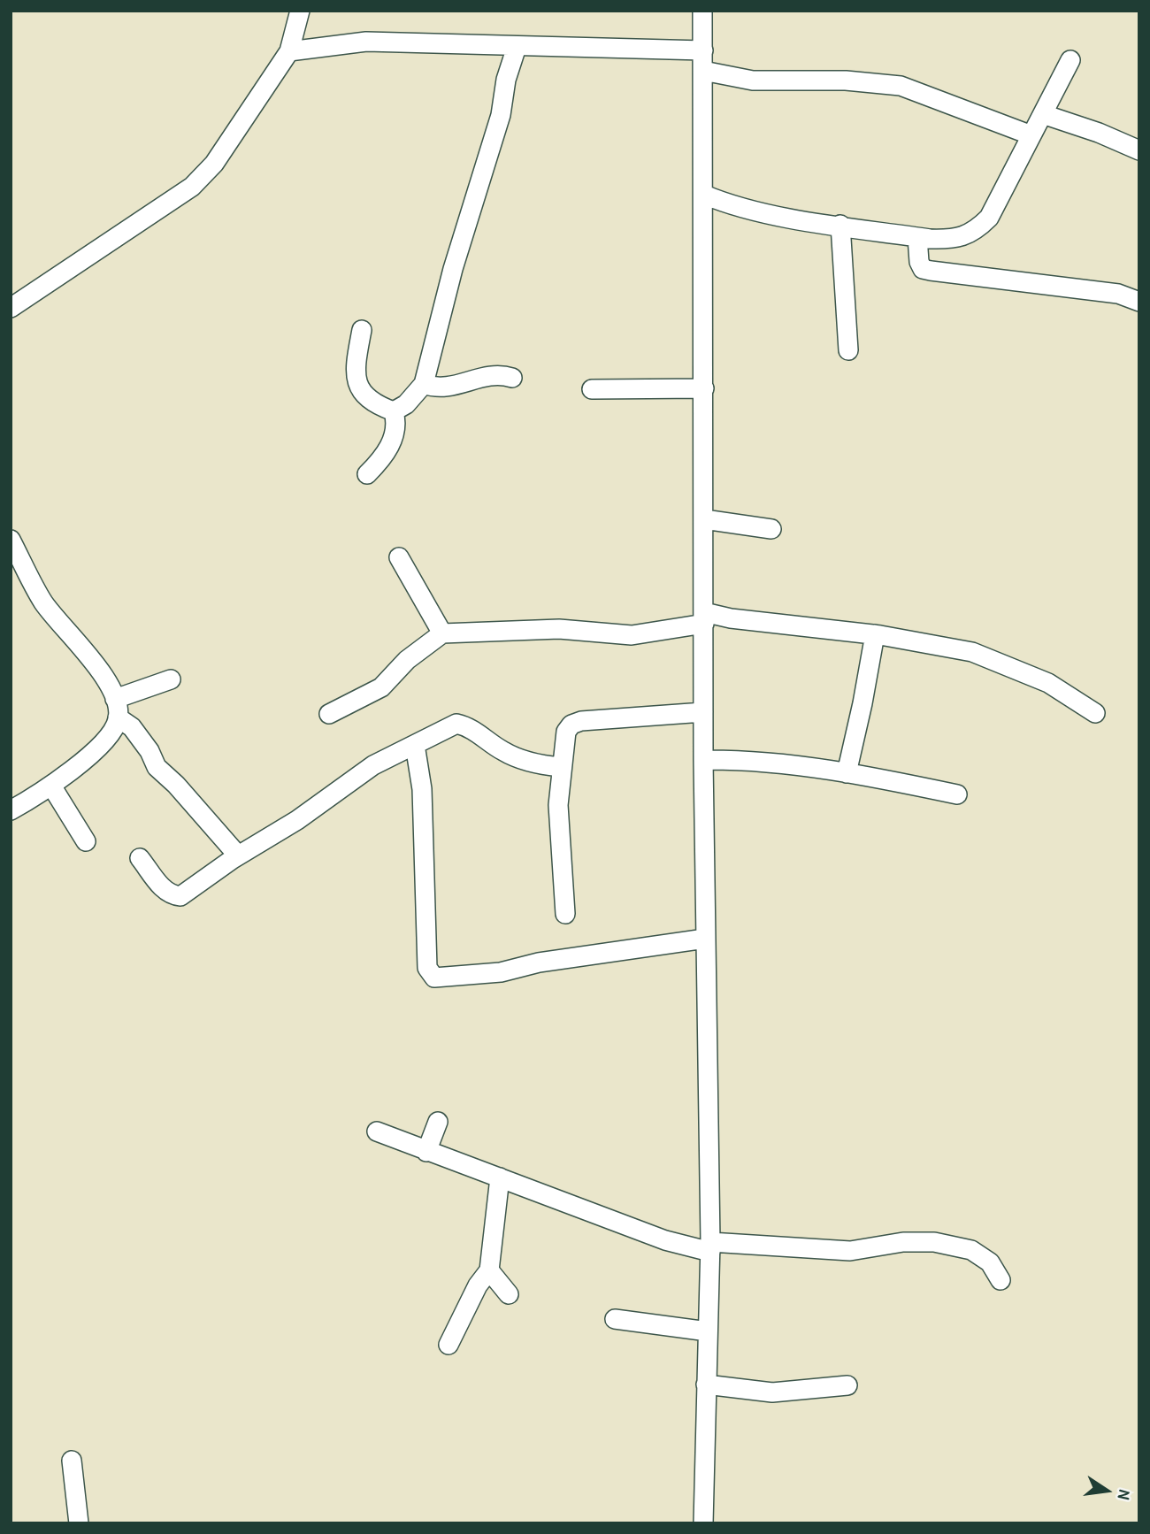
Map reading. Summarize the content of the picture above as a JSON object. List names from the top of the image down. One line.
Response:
{"north":"right"}
